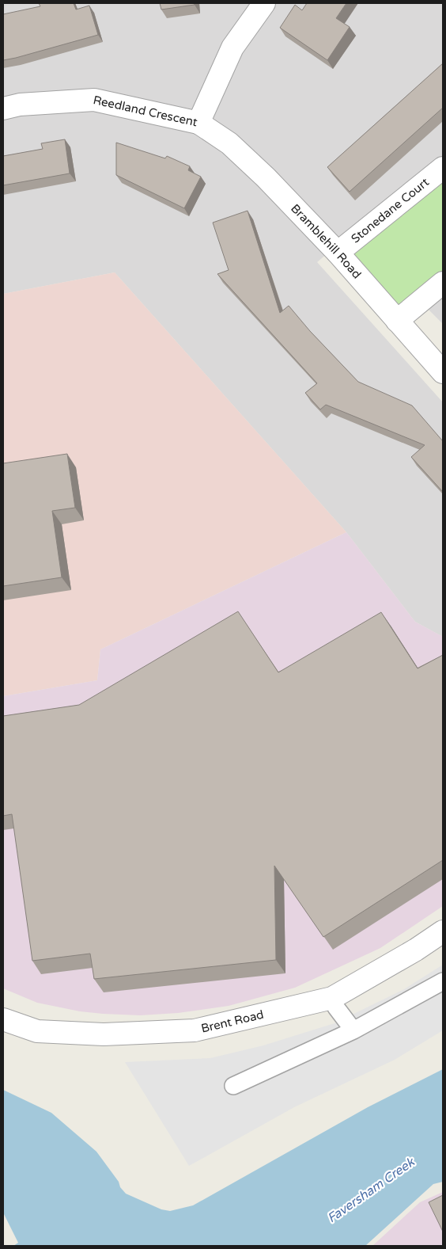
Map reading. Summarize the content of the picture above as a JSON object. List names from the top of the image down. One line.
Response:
{"streets":{"street":["Reedland Crescent","Stonedane Court","Bramblehill Road","Brent Road"]},"crossings":[["Reedland Crescent","Bramblehill Road"],["Stonedane Court","Bramblehill Road"]],"water":["Faversham Creek"]}
